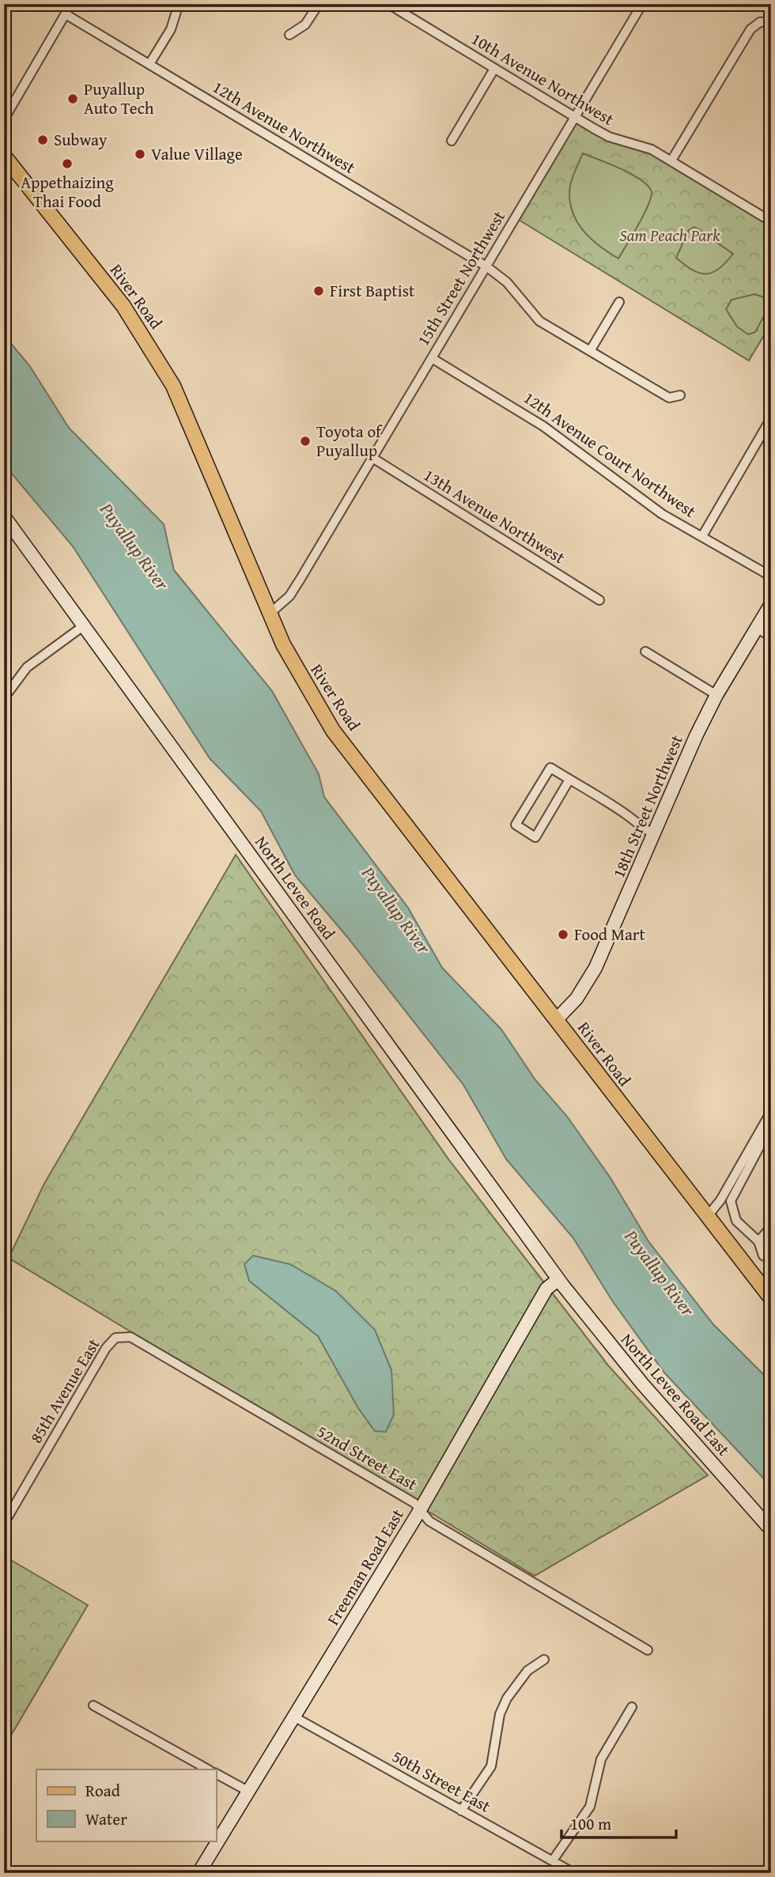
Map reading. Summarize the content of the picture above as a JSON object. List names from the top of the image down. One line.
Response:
{"streets":{"main road":["River Road"],"street":["10th Avenue Northwest","12th Avenue Northwest","15th Street Northwest","12th Avenue Court Northwest","13th Avenue Northwest","18th Street Northwest","North Levee Road","85th Avenue East","North Levee Road East","52nd Street East","Freeman Road East","50th Street East"]},"crossings":[["10th Avenue Northwest","15th Street Northwest"],["12th Avenue Northwest","15th Street Northwest"],["15th Street Northwest","River Road"],["15th Street Northwest","12th Avenue Court Northwest"],["15th Street Northwest","13th Avenue Northwest"],["River Road","18th Street Northwest"],["North Levee Road","North Levee Road East"],["North Levee Road","Freeman Road East"],["85th Avenue East","52nd Street East"],["North Levee Road East","Freeman Road East"],["52nd Street East","Freeman Road East"],["Freeman Road East","50th Street East"]],"water":["Puyallup River"],"parks":["Sam Peach Park"],"places":["Puyallup Auto Tech","Subway","Value Village","Appethaizing Thai Food","First Baptist","Toyota of Puyallup","Food Mart"],"legend":["Road","Water"],"scale_bar":"100 m"}
